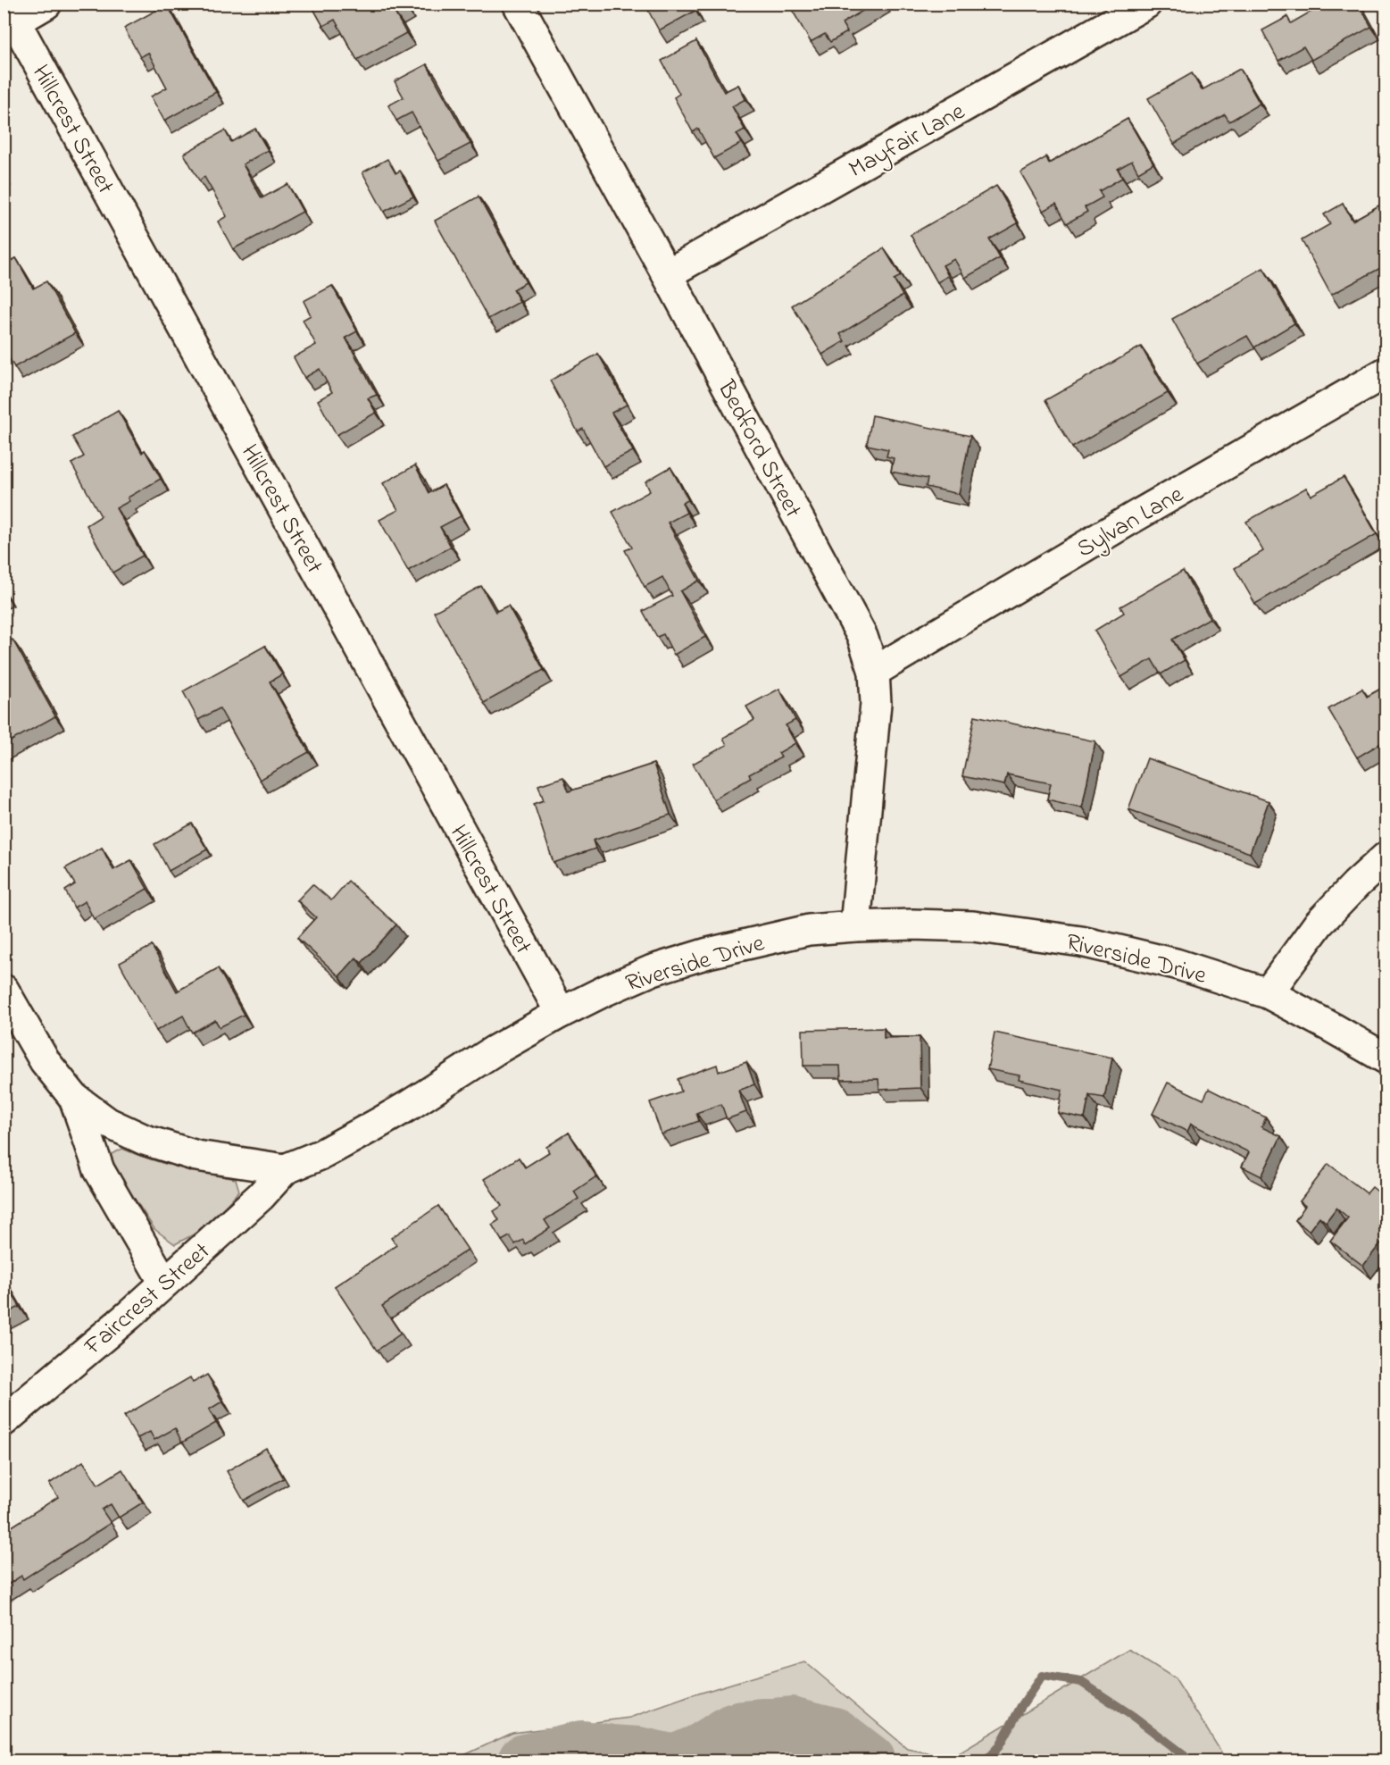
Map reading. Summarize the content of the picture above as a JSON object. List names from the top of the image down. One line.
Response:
{"streets":{"street":["Hillcrest Street","Mayfair Lane","Bedford Street","Sylvan Lane","Riverside Drive","Faircrest Street"]},"crossings":[["Hillcrest Street","Riverside Drive"],["Mayfair Lane","Bedford Street"],["Bedford Street","Sylvan Lane"],["Bedford Street","Riverside Drive"],["Riverside Drive","Faircrest Street"]]}
